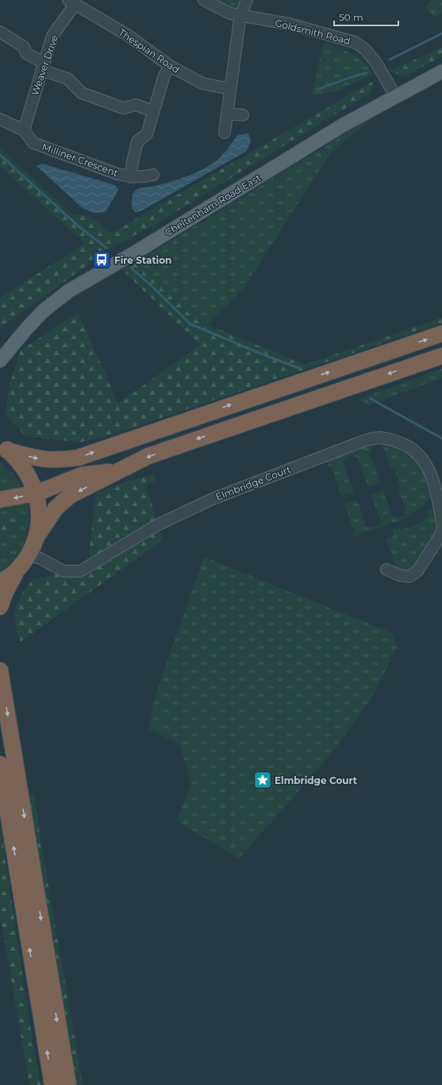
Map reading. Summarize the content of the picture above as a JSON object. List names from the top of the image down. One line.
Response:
{"streets":{"main road":["Cheltenham Road East"],"street":["Goldsmith Road","Thespian Road","Weaver Drive","Milliner Crescent","Elmbridge Court"]},"crossings":[["Goldsmith Road","Cheltenham Road East"],["Thespian Road","Weaver Drive"],["Weaver Drive","Milliner Crescent"]],"places":{"bus stop":["Fire Station"],"place":["Elmbridge Court"]},"scale_bar":"50 m"}
